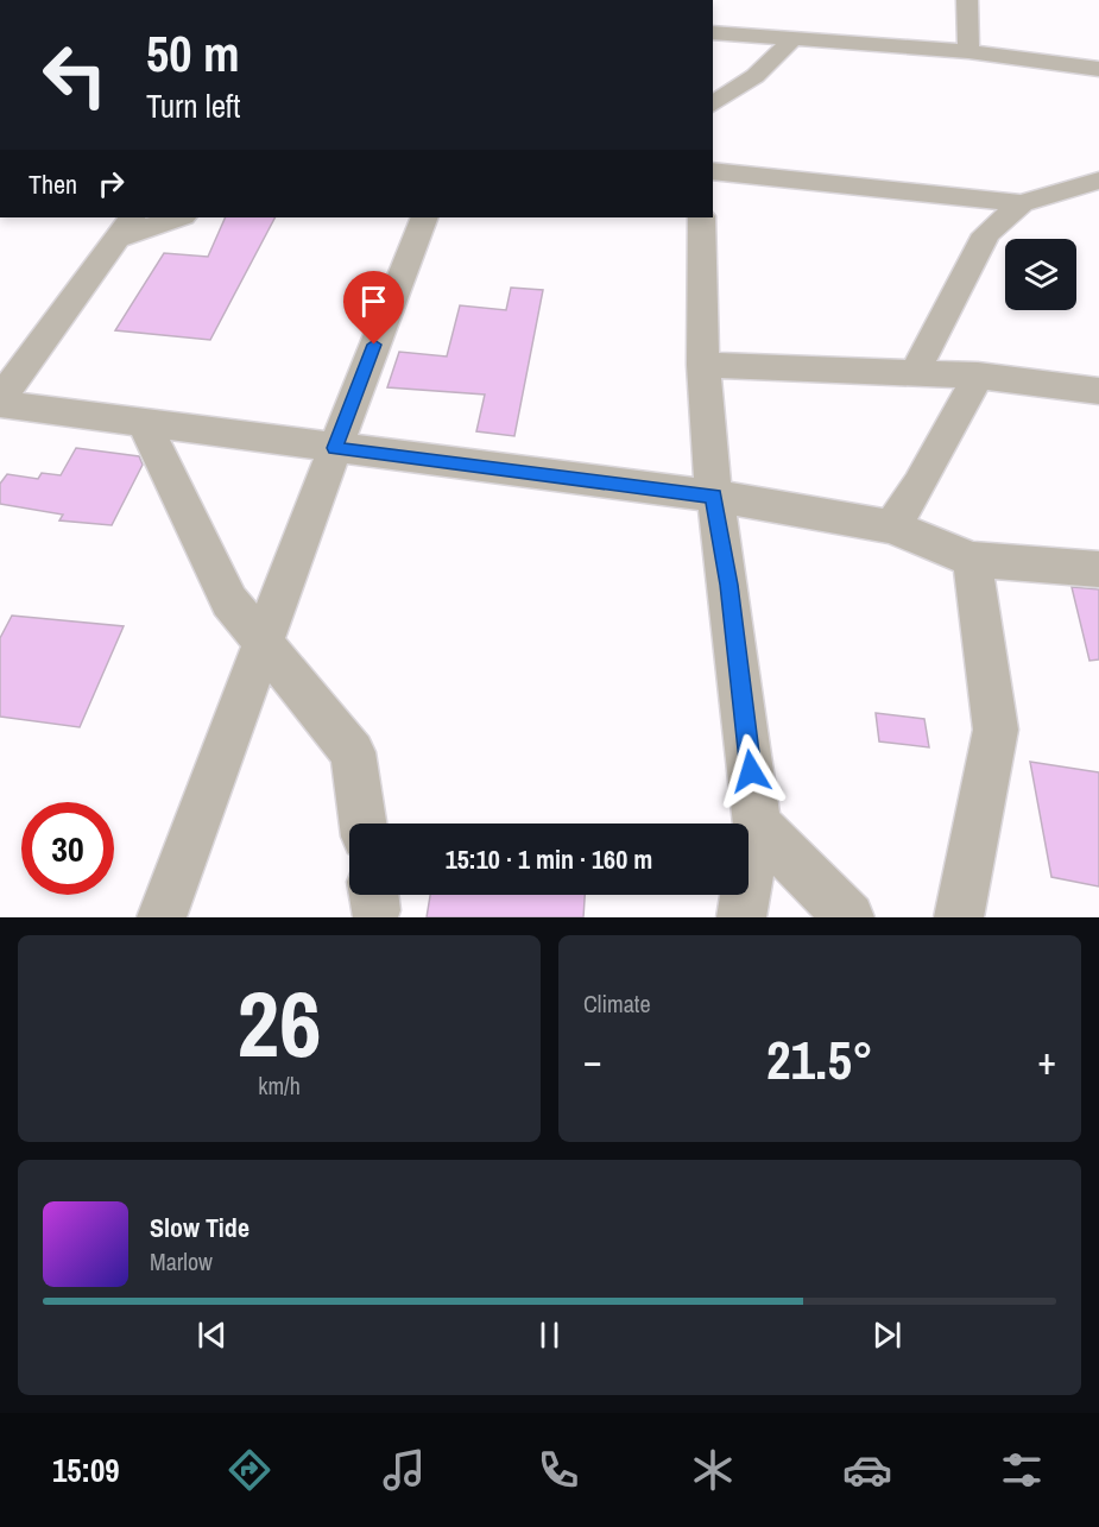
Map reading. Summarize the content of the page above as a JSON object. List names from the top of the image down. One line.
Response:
{"page":{"turn":["50 m","Turn left"],"then":"Then","limit":"30","trip":"15:10 · 1 min · 160 m","tile":[["26","km/h"],"Climate"],"heat":["−","21.5°","+"],"song":["Slow Tide","Marlow"],"tabs":"15:09"}}
